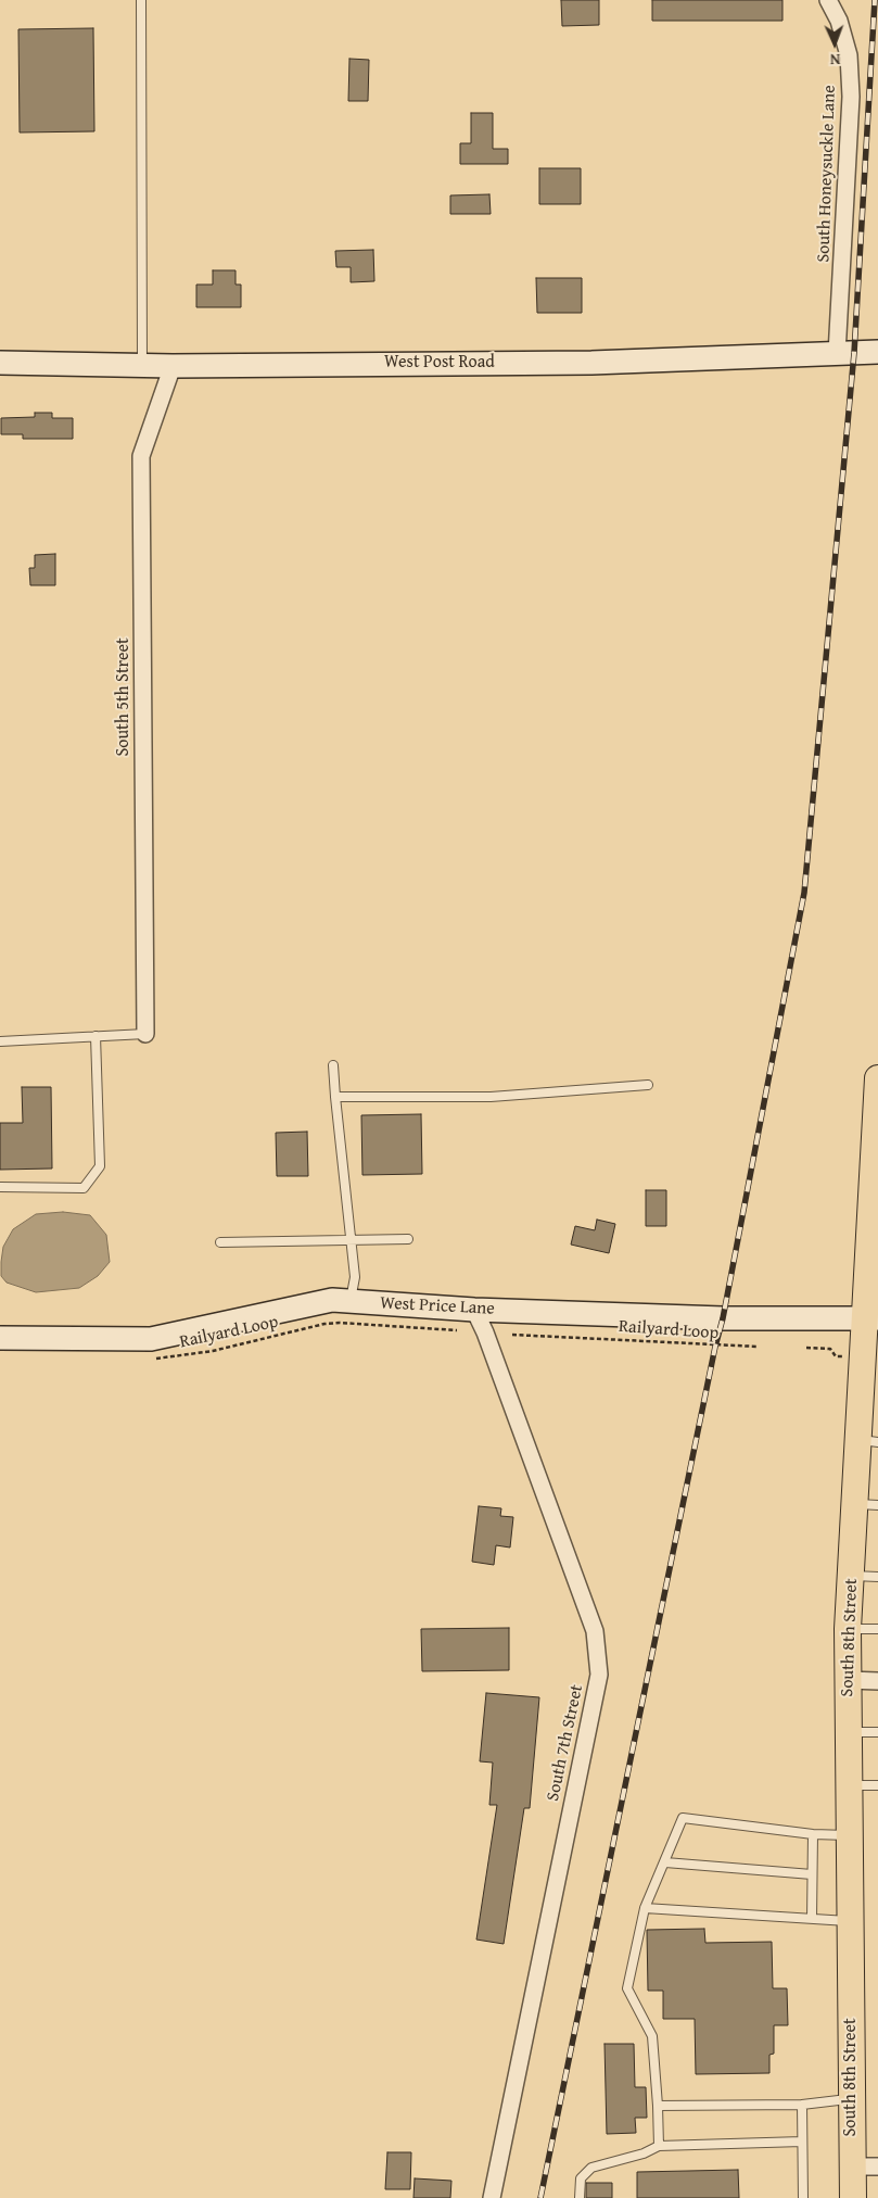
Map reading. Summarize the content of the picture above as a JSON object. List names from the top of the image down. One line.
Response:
{"streets":{"main road":["South 8th Street"],"street":["South Honeysuckle Lane","West Post Road","South 5th Street","West Price Lane","South 7th Street"],"path":["Railyard Loop"]},"crossings":[["South Honeysuckle Lane","West Post Road"],["West Post Road","South 5th Street"],["West Price Lane","South 8th Street"],["West Price Lane","South 7th Street"]],"north":"bottom"}
